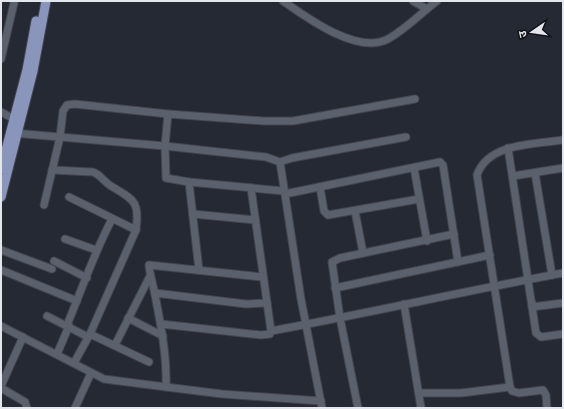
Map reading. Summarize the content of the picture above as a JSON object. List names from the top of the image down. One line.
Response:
{"north":"left"}
